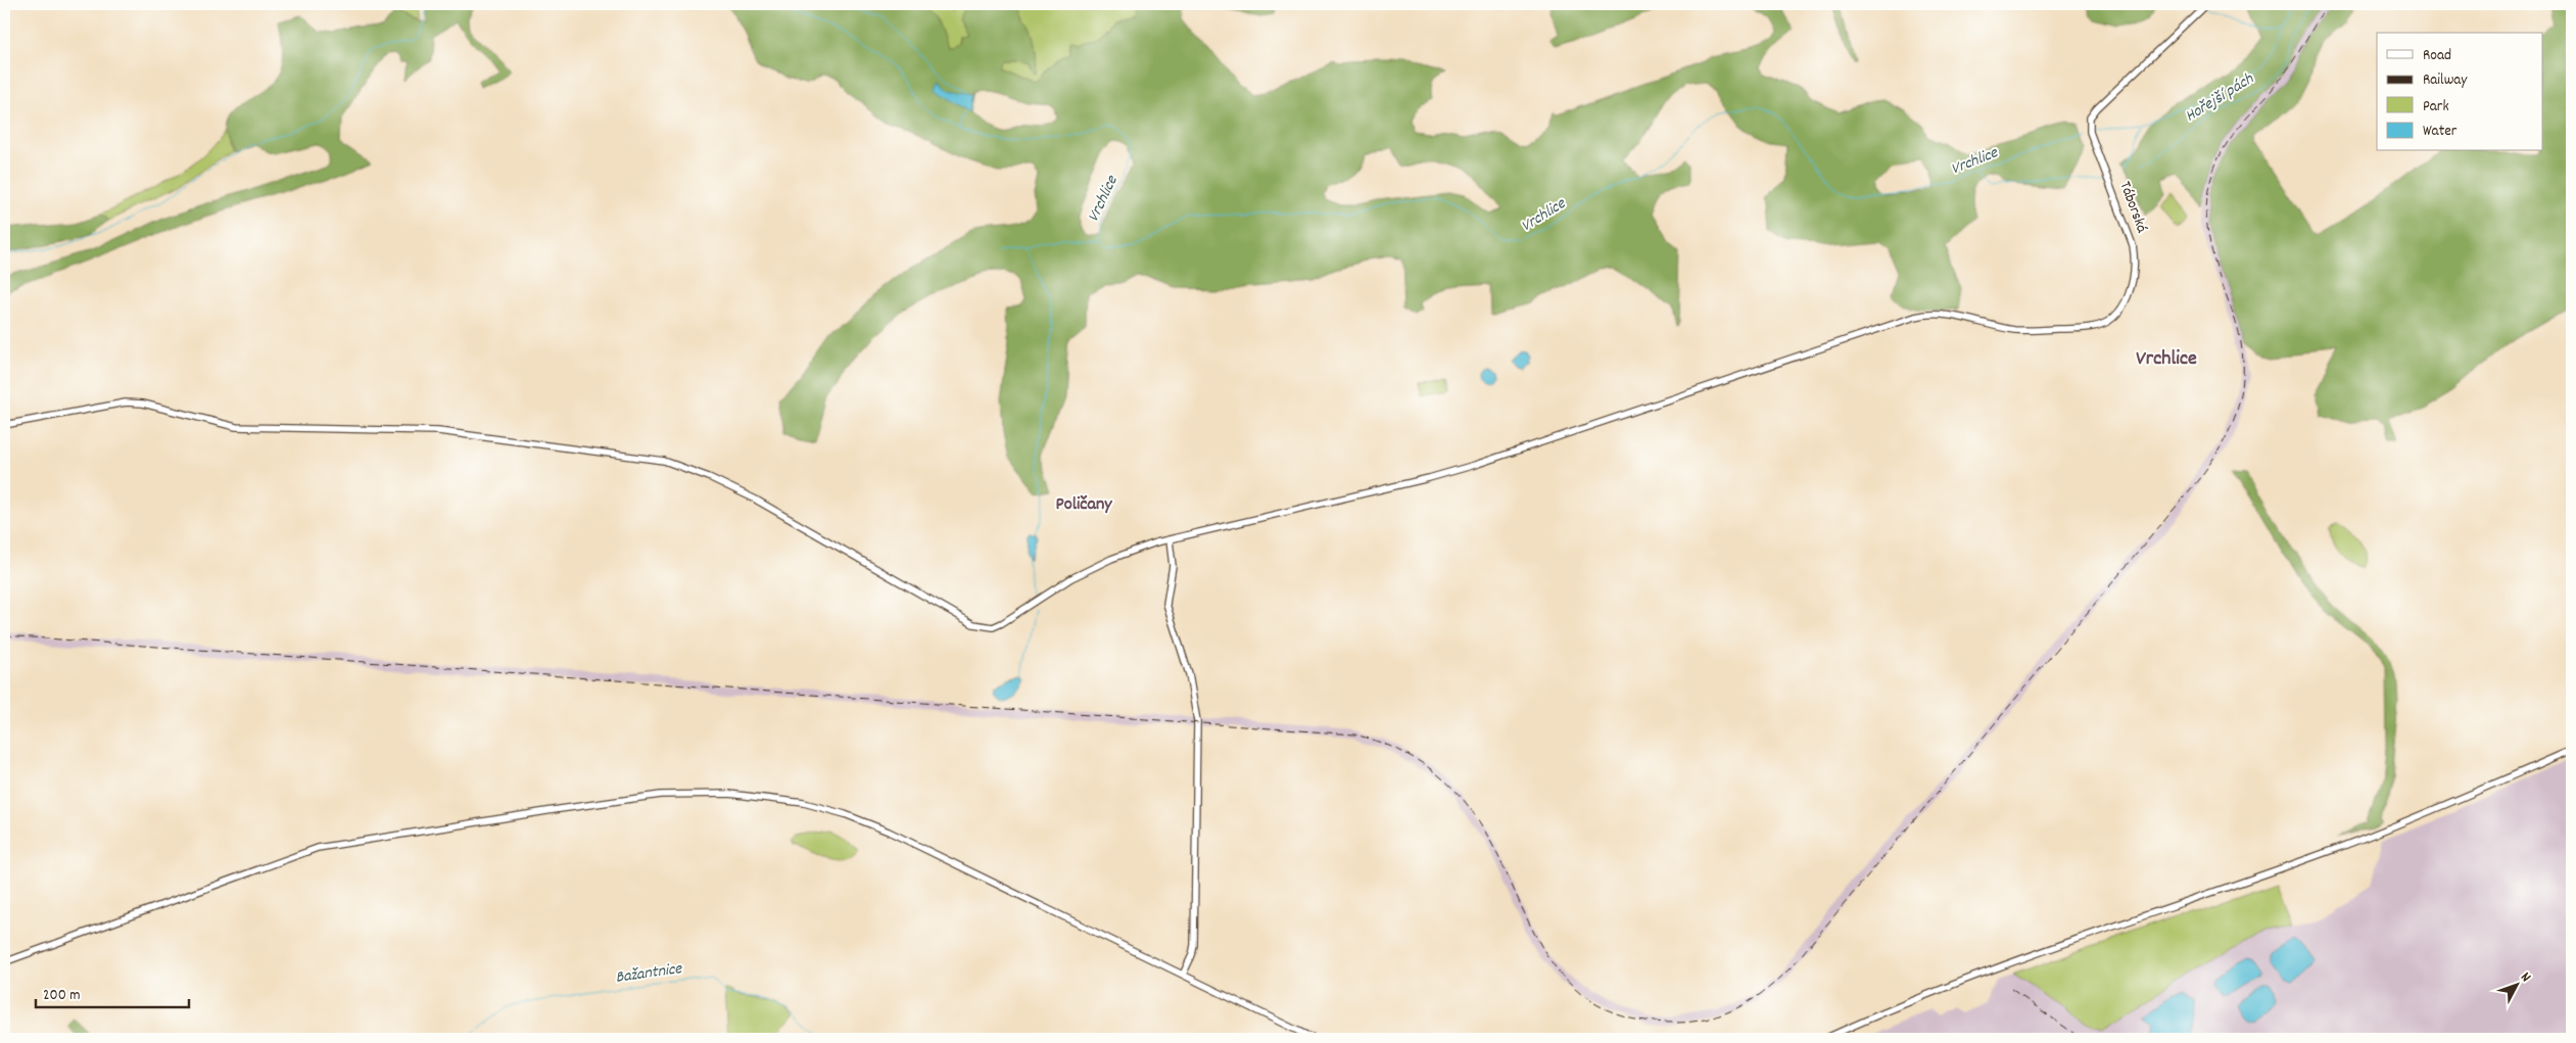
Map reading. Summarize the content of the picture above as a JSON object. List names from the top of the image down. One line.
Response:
{"streets":{"street":["Táborská"]},"districts":["Vrchlice","Poličany"],"water":["Hořejší pách","Vrchlice","Bažantnice"],"legend":["Road","Railway","Park","Water"],"scale_bar":"200 m","north":"top right"}
